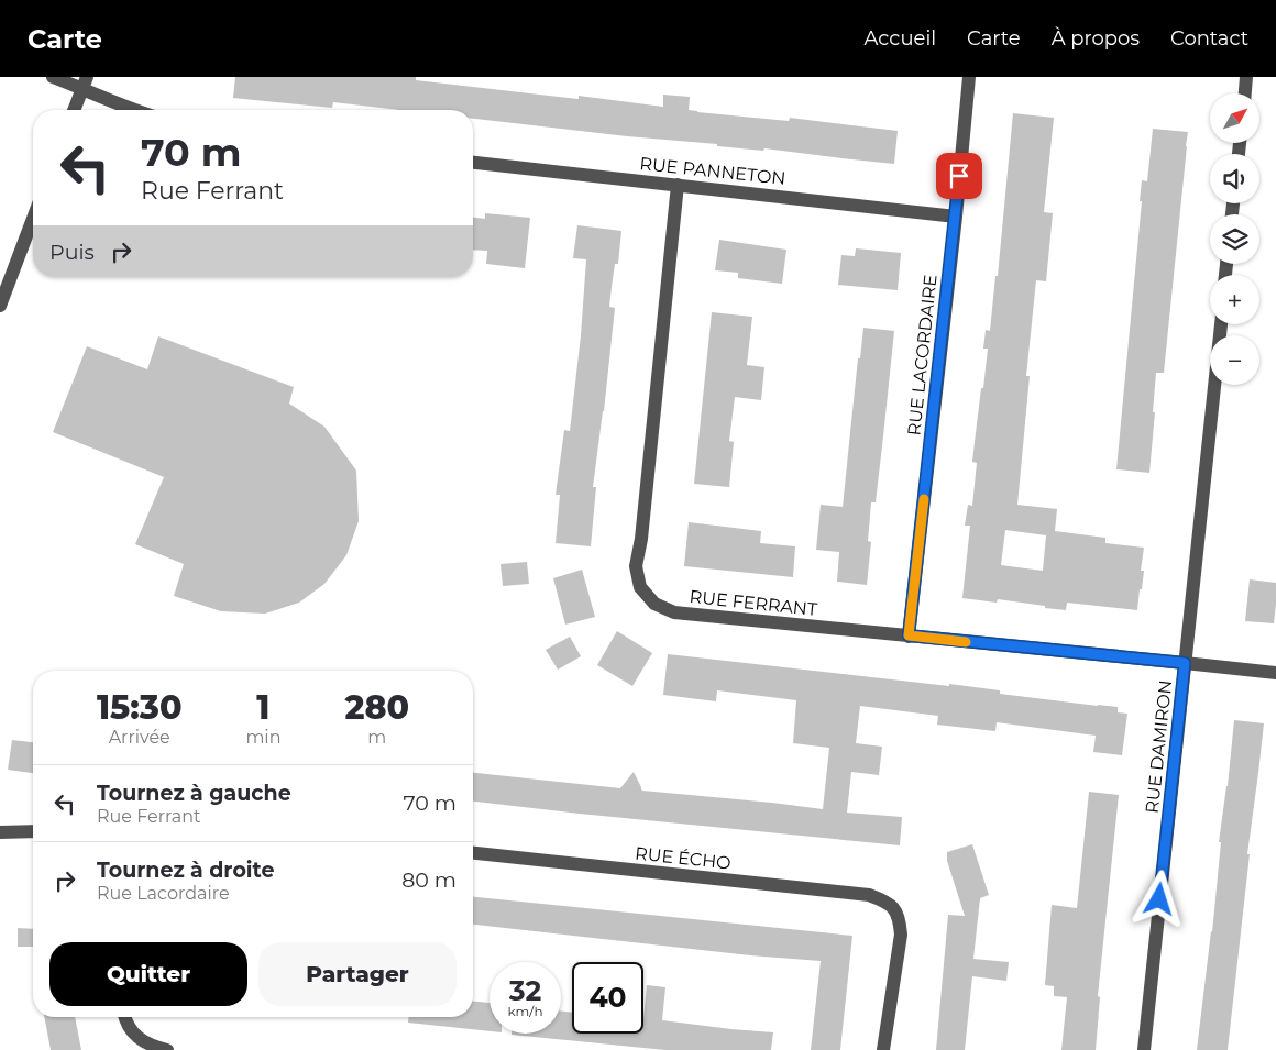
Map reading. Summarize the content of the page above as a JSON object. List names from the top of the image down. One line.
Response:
{"streets":{"street":["RUE PANNETON","RUE LACORDAIRE","RUE FERRANT","RUE DAMIRON","RUE ÉCHO"]},"crossings":[["RUE PANNETON","RUE LACORDAIRE"],["RUE PANNETON","RUE FERRANT"],["RUE LACORDAIRE","RUE FERRANT"],["RUE FERRANT","RUE DAMIRON"]],"north":"top right","page":{"header":"Carte","nav":["Accueil","Carte","À propos","Contact"],"map_buttons":["+","−"],"turn":["70 m","Rue Ferrant"],"then":"Puis","eta":["15:30","Arrivée","1","min","280","m"],"list":[{"name":"Tournez à gauche","note":"Rue Ferrant","value":"70 m"},{"name":"Tournez à droite","note":"Rue Lacordaire","value":"80 m"}],"buttons":["Quitter","Partager"],"speed":"32 km/h","limit":"40"}}
